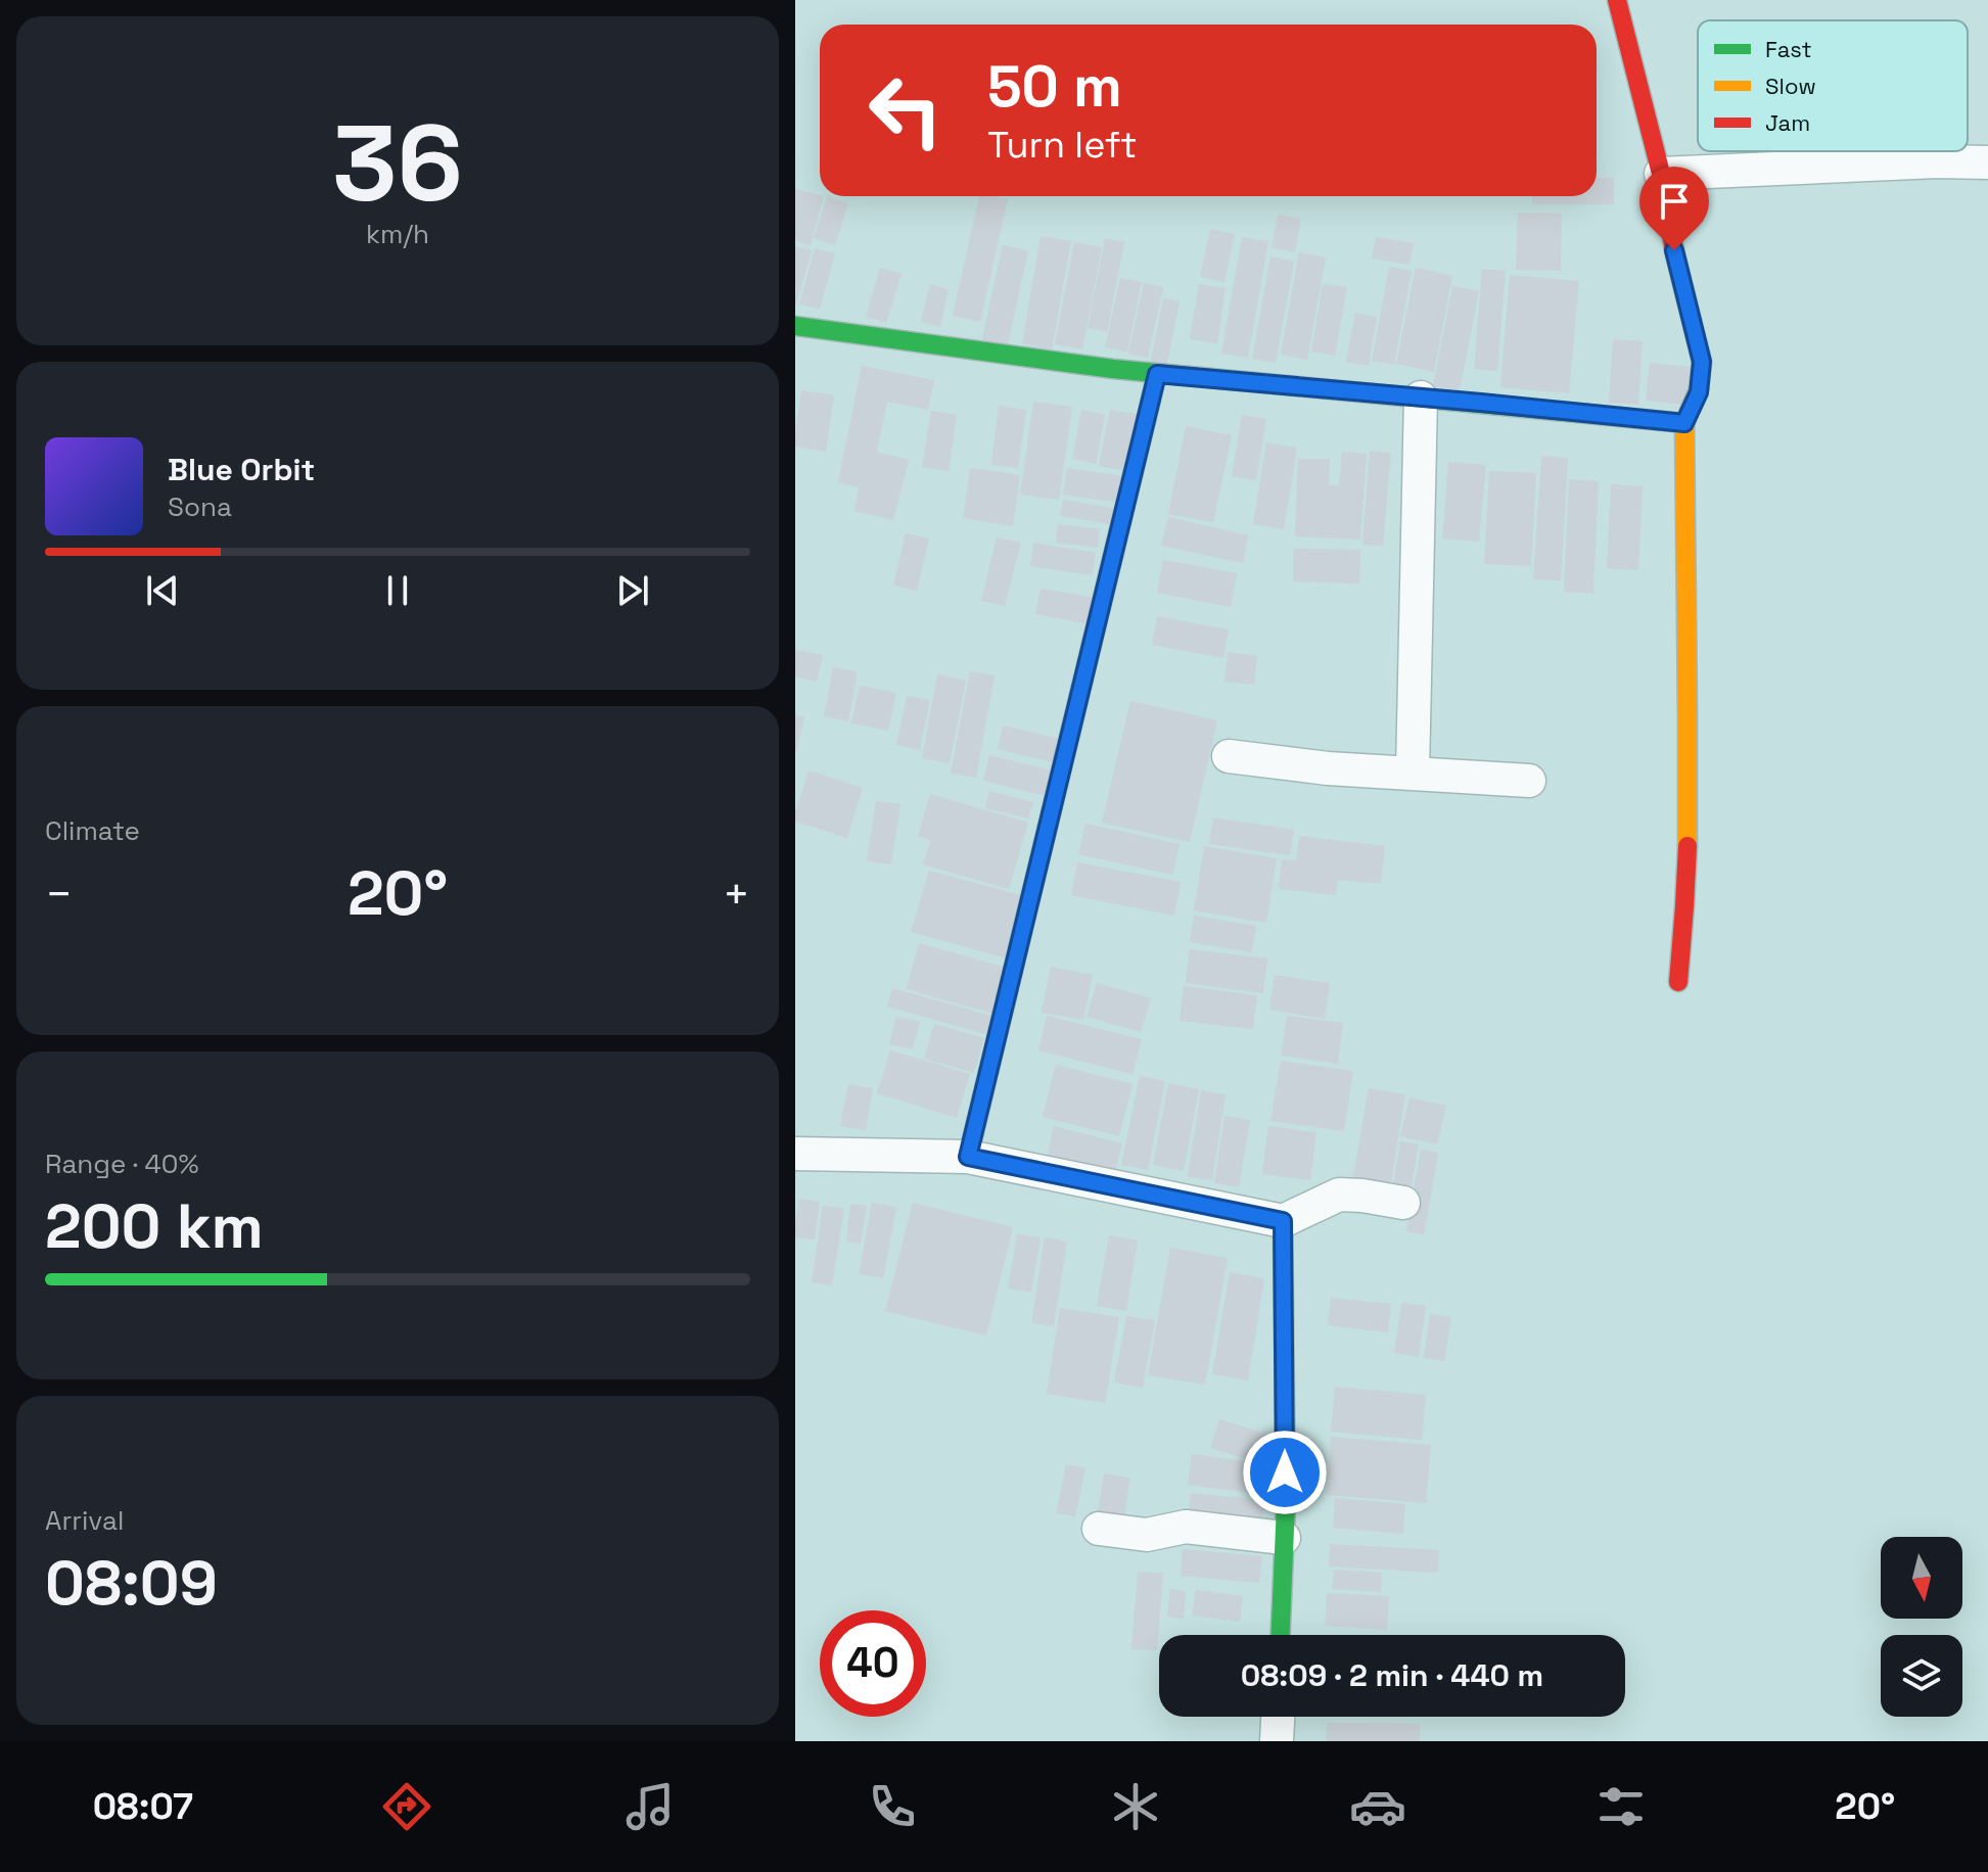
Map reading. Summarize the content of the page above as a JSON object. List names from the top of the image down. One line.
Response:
{"legend":["Fast","Slow","Jam"],"north":"bottom","page":{"tile":[["36","km/h"],"Climate",["Range · 40%","200 km"],["Arrival","08:09"]],"turn":["50 m","Turn left"],"song":["Blue Orbit","Sona"],"heat":["−","20°","+"],"limit":"40","trip":"08:09 · 2 min · 440 m","tabs":["08:07","20°"]}}
